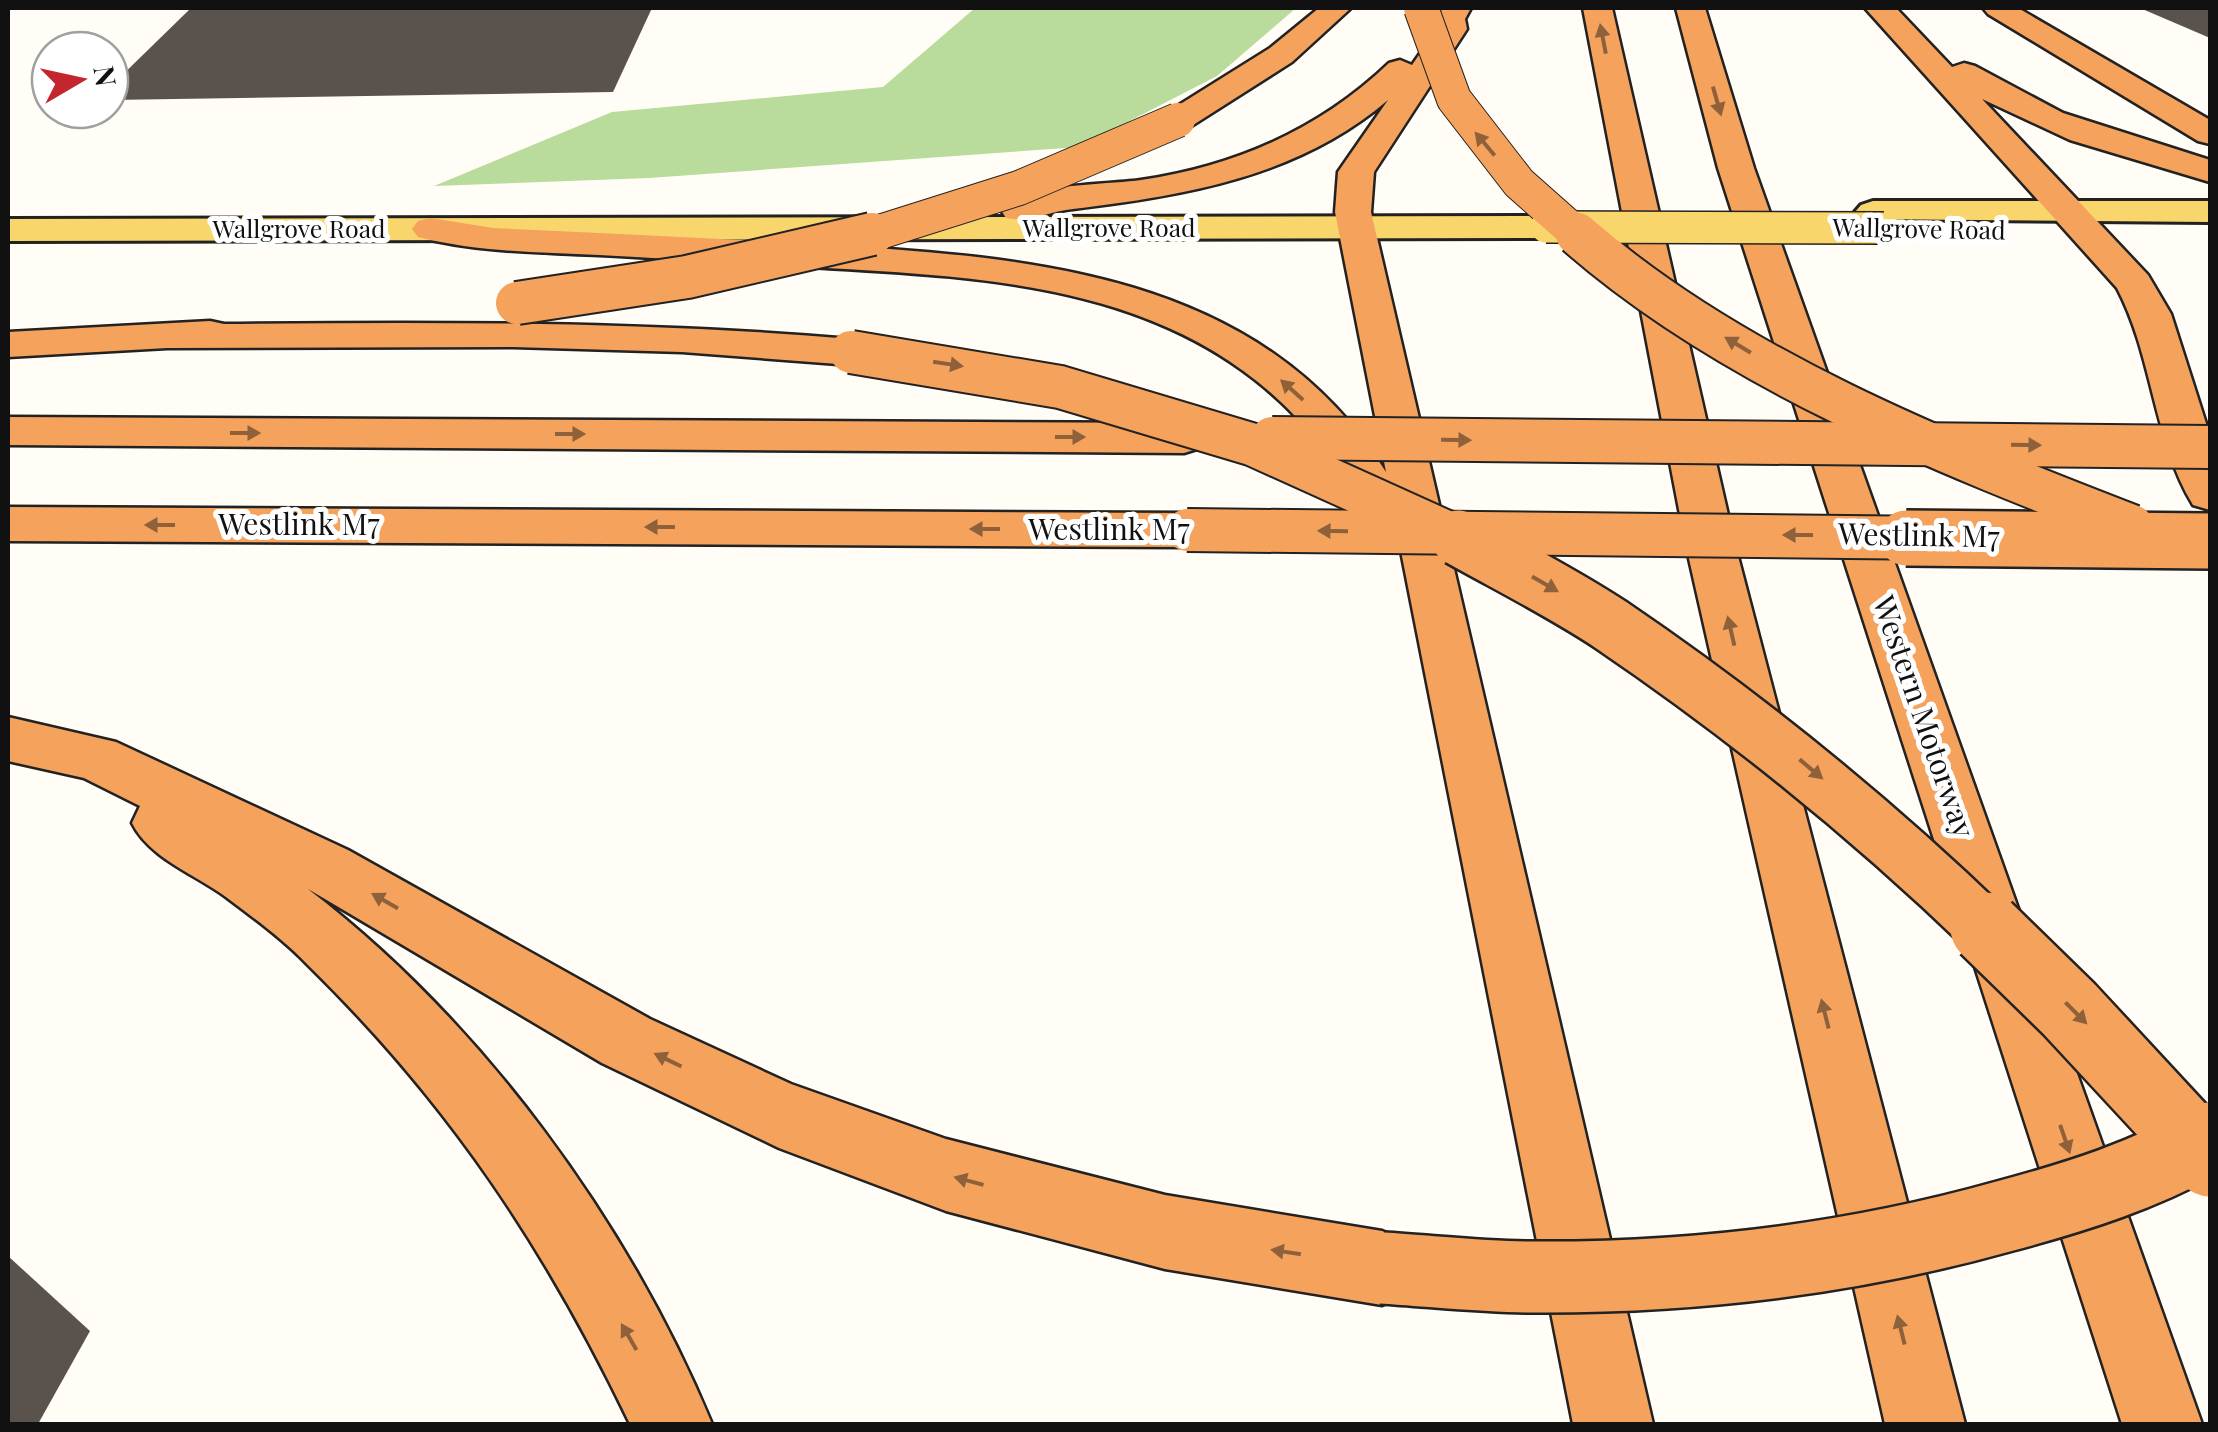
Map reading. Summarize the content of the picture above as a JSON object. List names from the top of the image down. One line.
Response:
{"streets":{"highway":["Westlink M7","Western Motorway"],"main road":["Wallgrove Road"]},"north":"right"}
